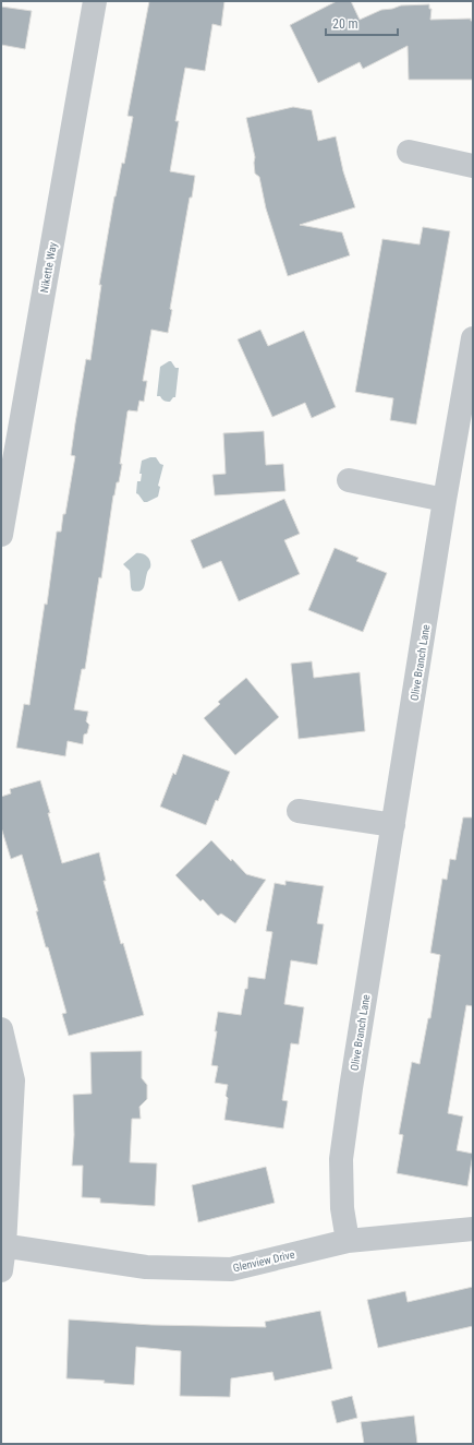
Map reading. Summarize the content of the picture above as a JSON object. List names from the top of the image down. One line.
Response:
{"streets":{"street":["Nikette Way","Olive Branch Lane","Glenview Drive"]},"crossings":[["Olive Branch Lane","Glenview Drive"]],"scale_bar":"20 m"}
